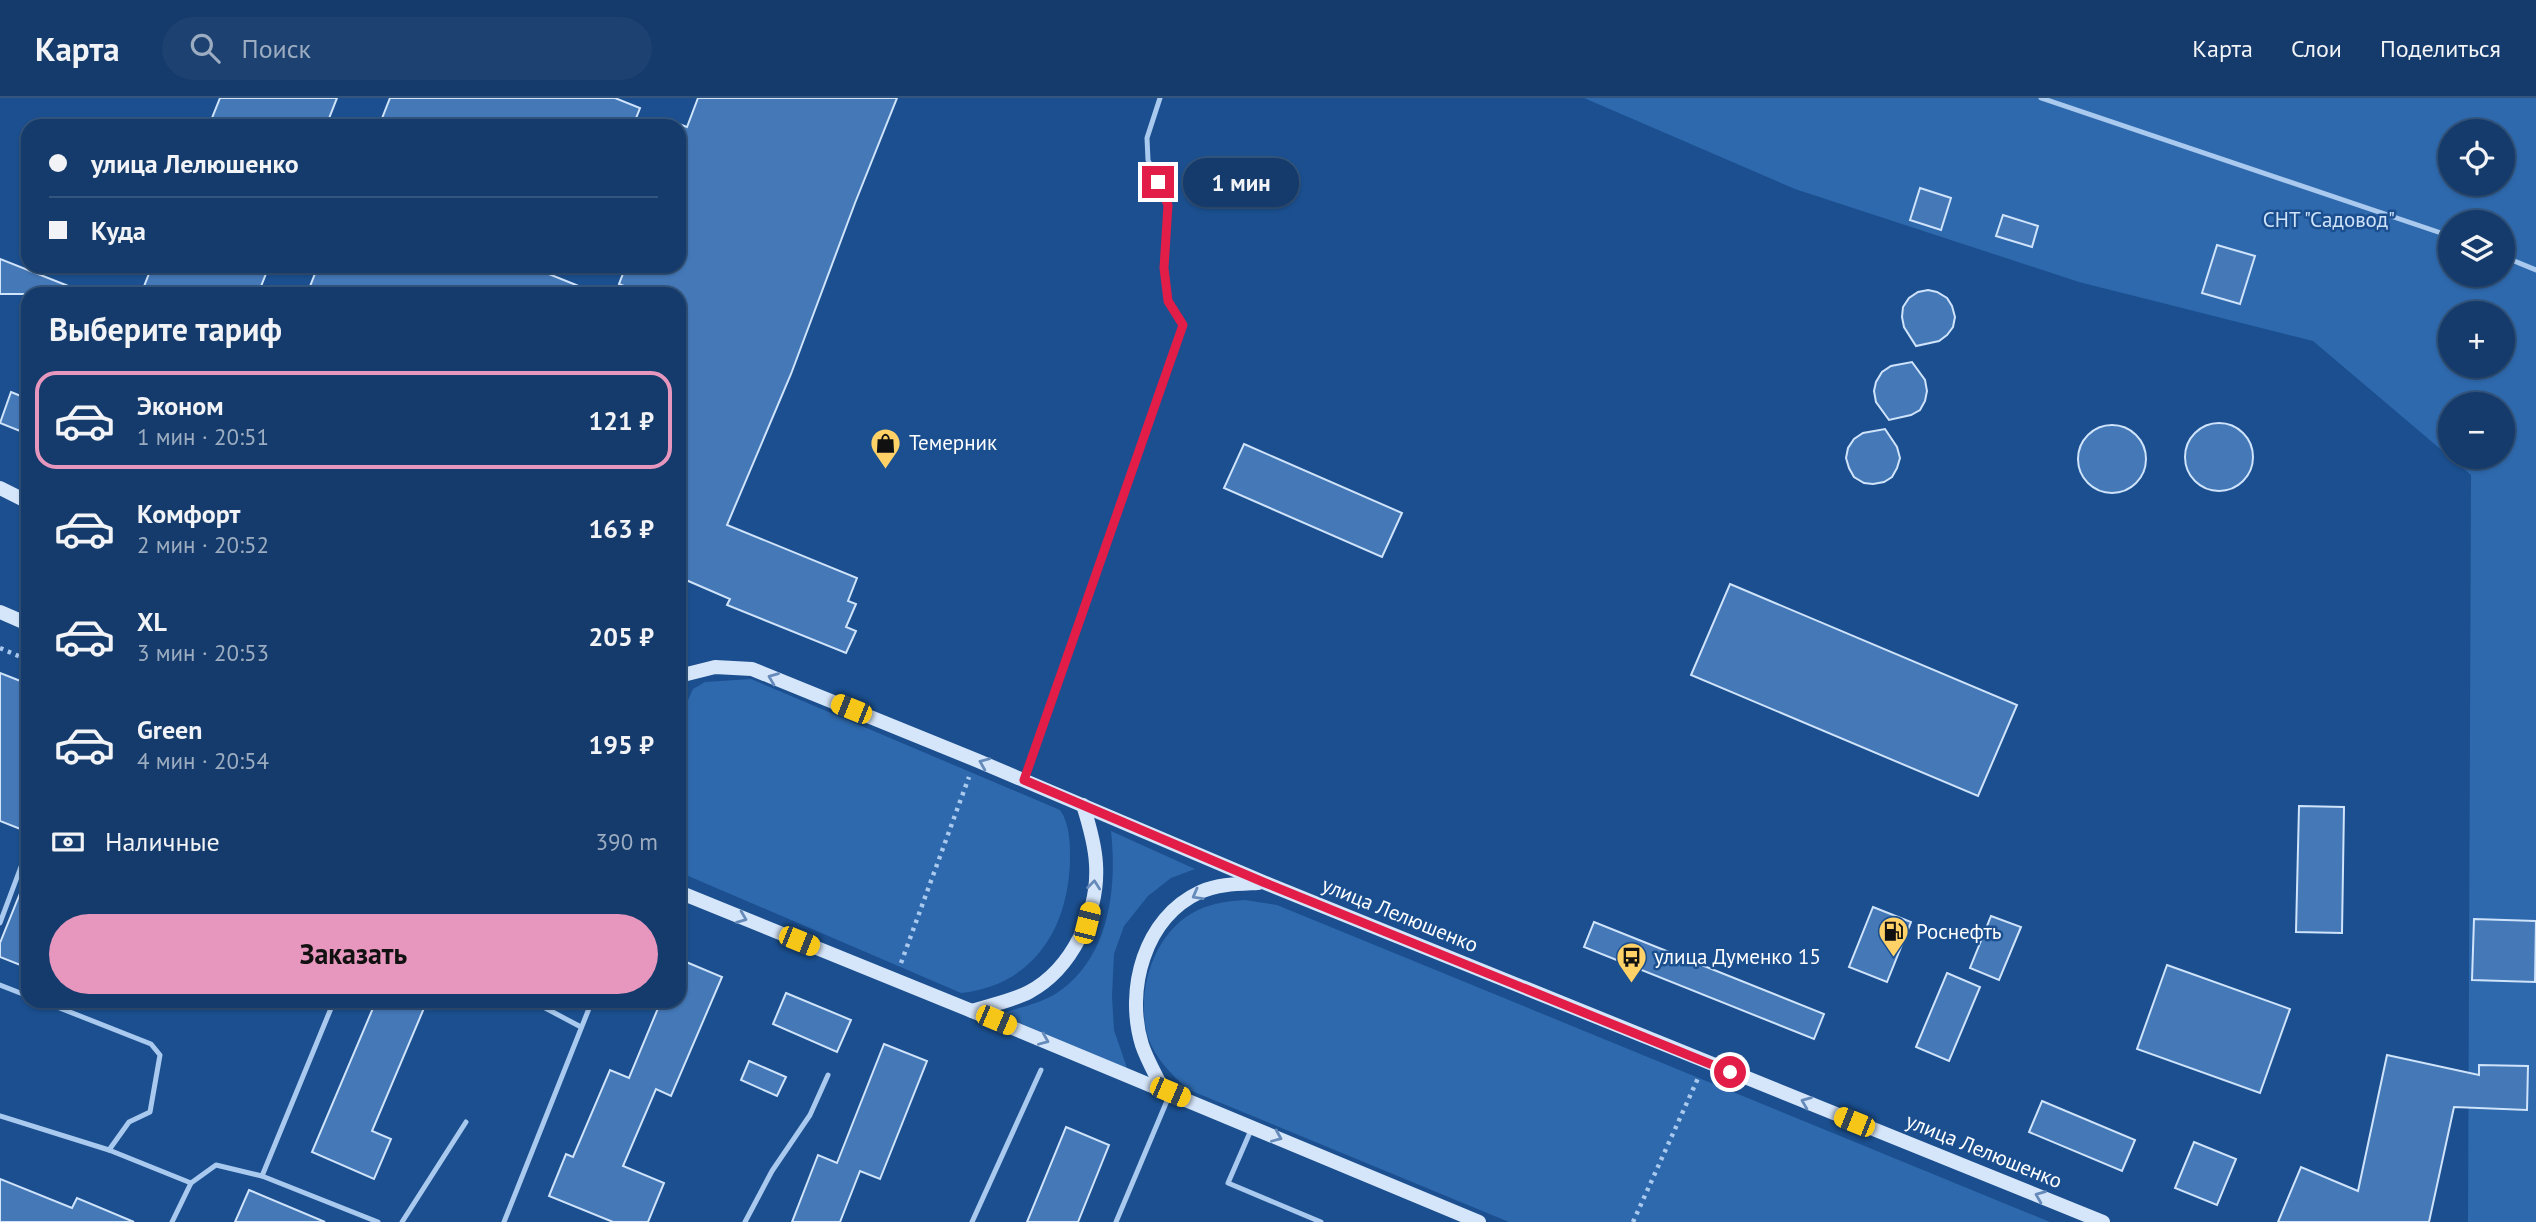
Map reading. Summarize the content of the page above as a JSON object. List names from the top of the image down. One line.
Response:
{"streets":{"street":["улица Лелюшенко"]},"one_way":["улица Лелюшенко"],"parks":["СНТ \"Садовод\""],"places":{"shop":["Темерник"],"fuel station":["Роснефть"],"bus stop":["улица Думенко 15"]},"page":{"header":"Карта","search":"Поиск","nav":["Карта","Слои","Поделиться"],"map_buttons":["+","−"],"banner":["улица Лелюшенко","Куда"],"bubble":"1 мин","heading":"Выберите тариф","list":[{"name":"Эконом","note":"1 мин · 20:51","value":"121 ₽"},{"name":"Комфорт","note":"2 мин · 20:52","value":"163 ₽"},{"name":"XL","note":"3 мин · 20:53","value":"205 ₽"},{"name":"Green","note":"4 мин · 20:54","value":"195 ₽"}],"pay":["Наличные","390 m"],"buttons":"Заказать"}}
